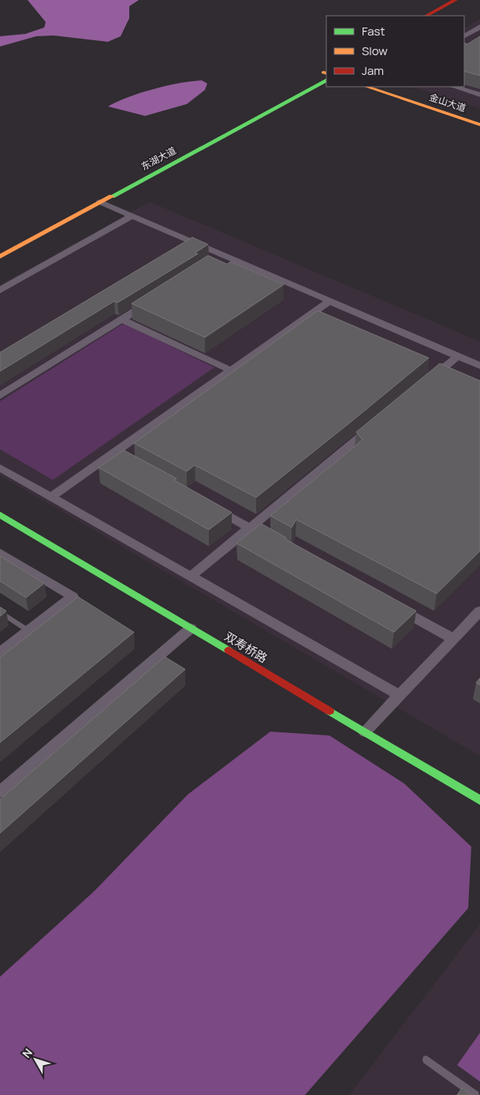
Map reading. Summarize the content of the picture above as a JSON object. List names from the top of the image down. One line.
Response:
{"streets":{"main road":["金山大道","东湖大道","双寿桥路"]},"legend":["Fast","Slow","Jam"],"north":"top left"}
